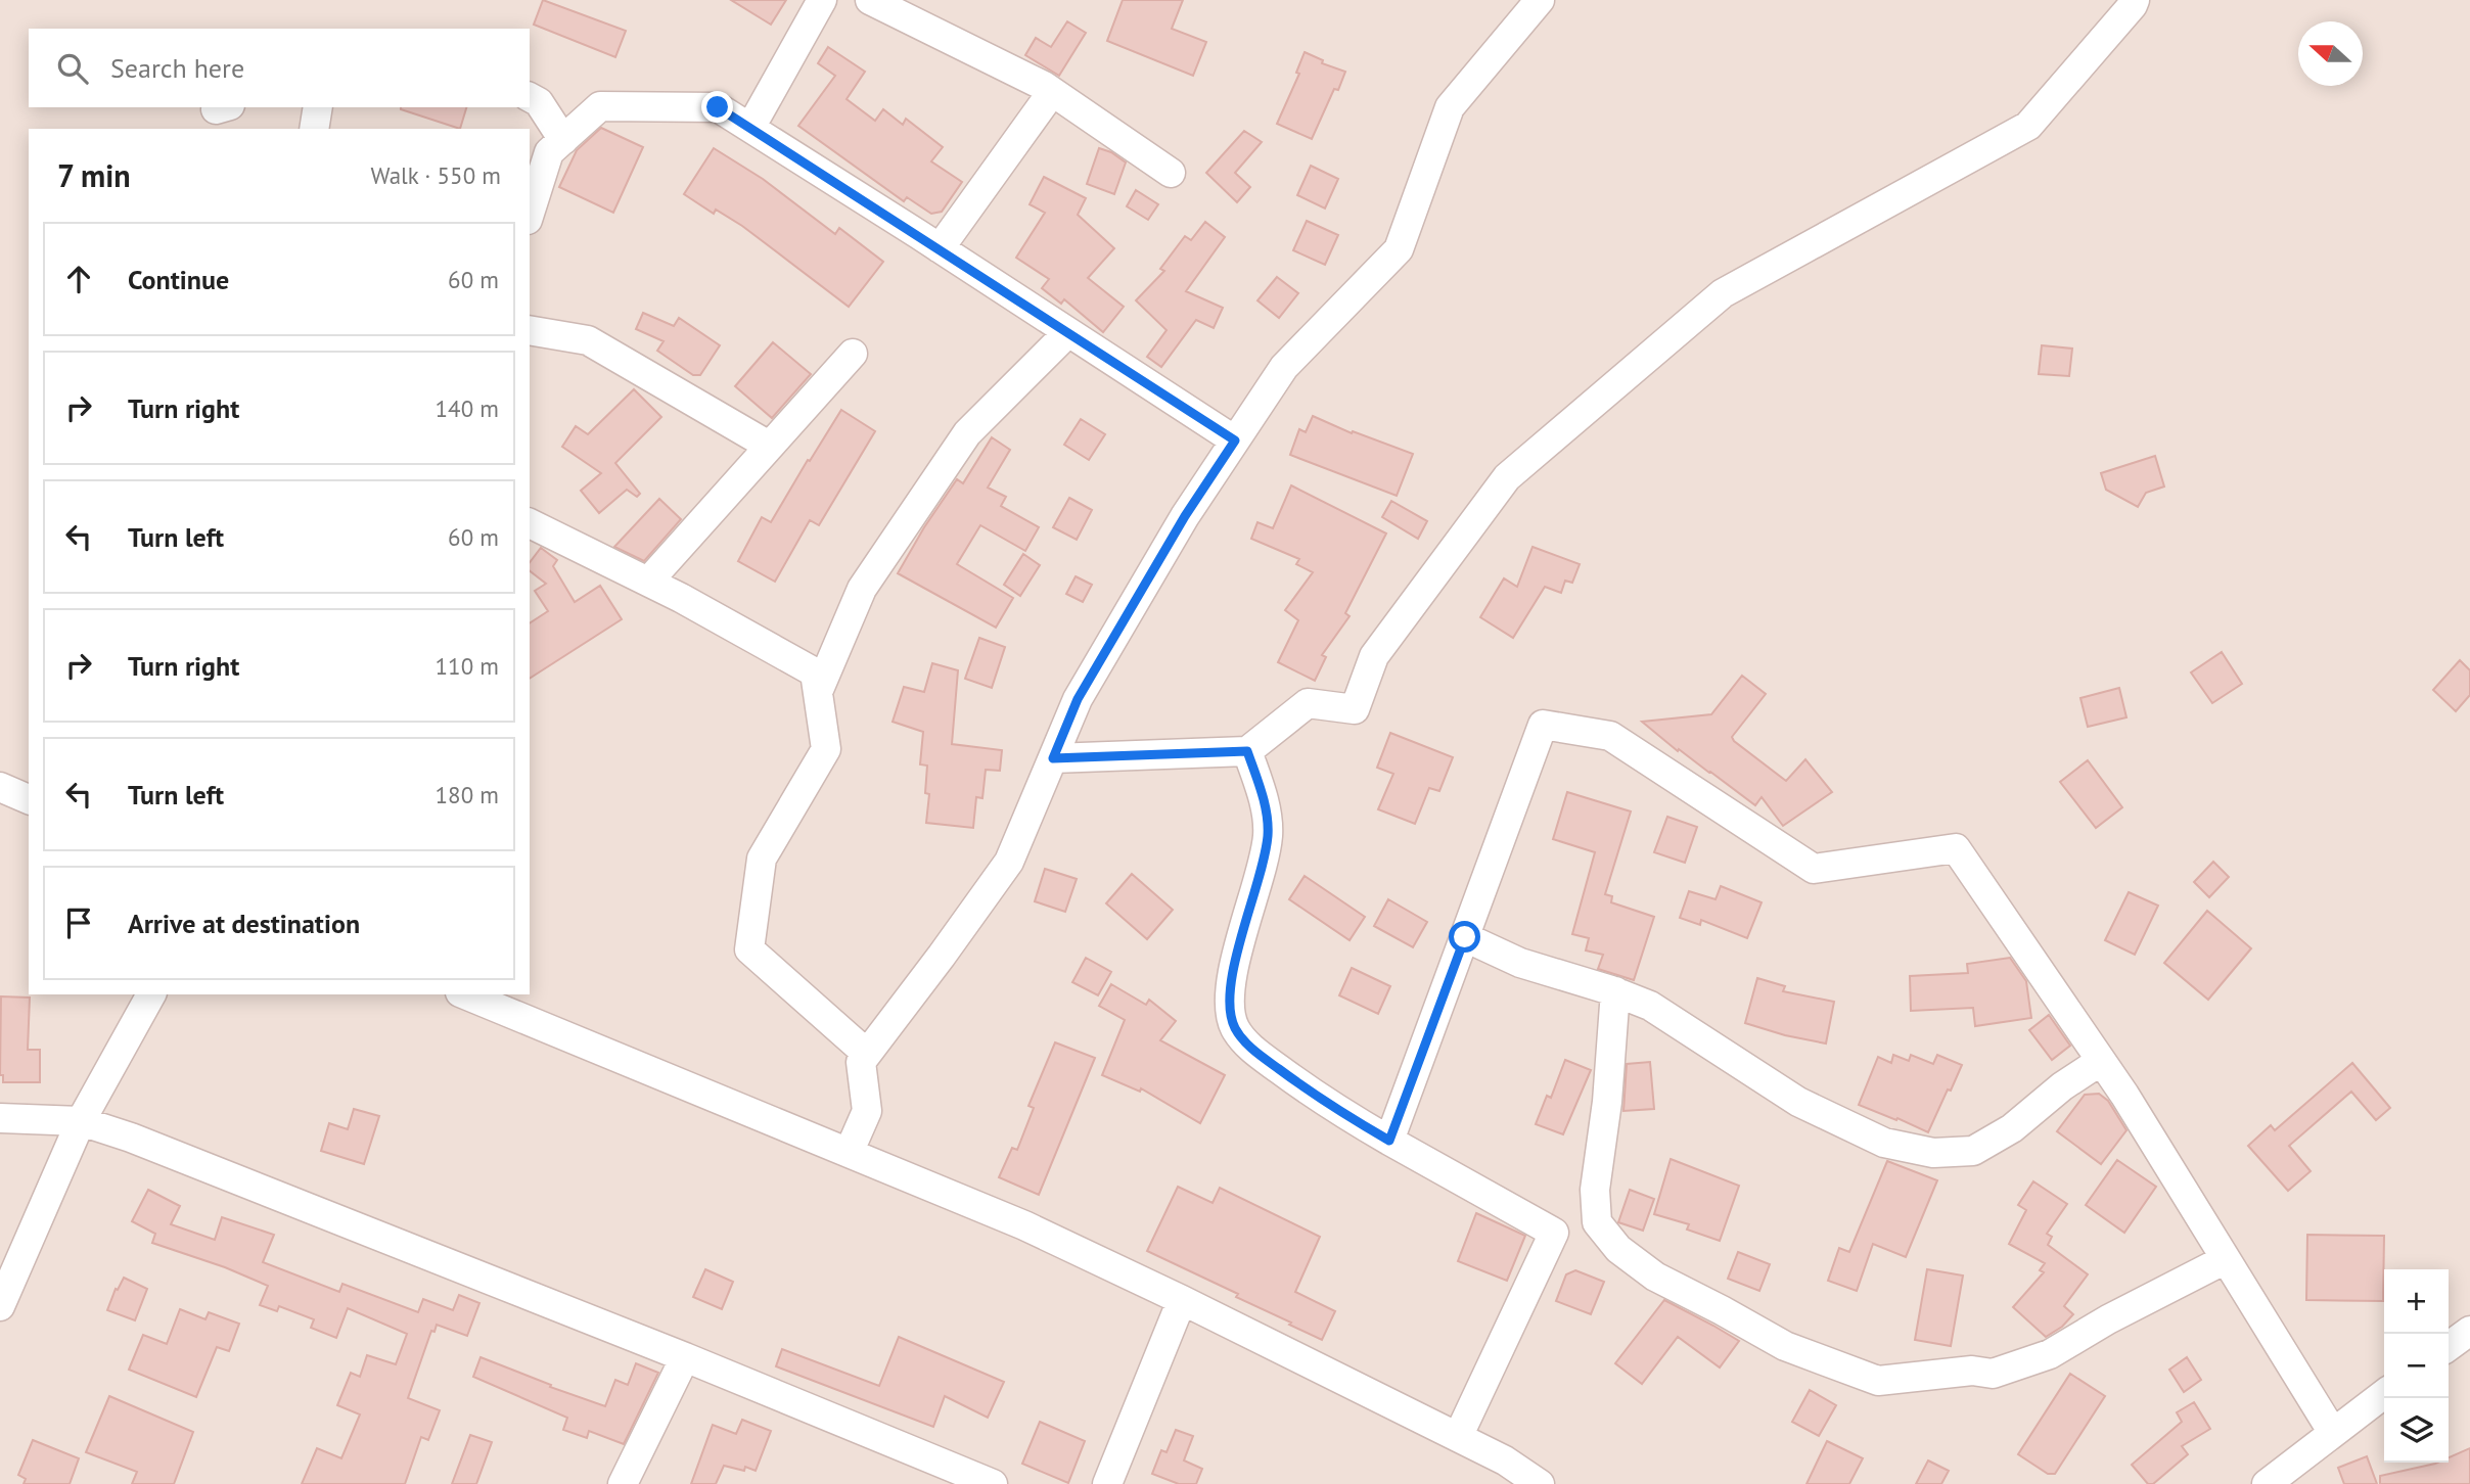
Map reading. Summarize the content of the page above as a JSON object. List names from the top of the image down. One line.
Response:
{"north":"left","page":{"search":"Search here","heading":["7 min","Walk · 550 m"],"list":[["Continue","60 m"],["Turn right","140 m"],["Turn left","60 m"],["Turn right","110 m"],["Turn left","180 m"],"Arrive at destination"],"map_buttons":["+","−"]}}
